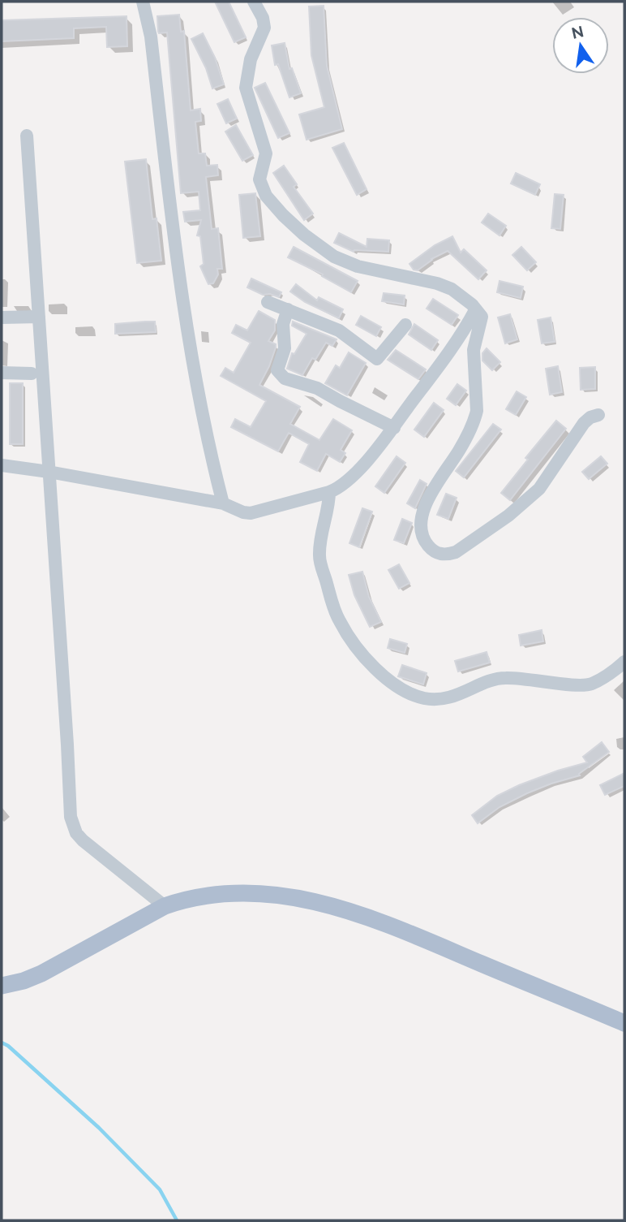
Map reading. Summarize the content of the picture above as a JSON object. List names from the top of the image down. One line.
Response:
{"north":"top"}
